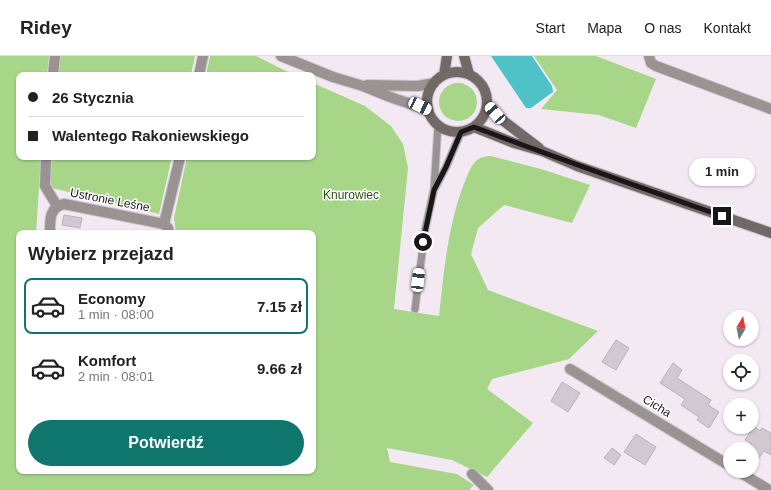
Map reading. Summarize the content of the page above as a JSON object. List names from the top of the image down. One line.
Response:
{"streets":{"street":["Ustronie Leśne","Cicha"]},"parks":["Knurowiec"],"north":"top","page":{"header":"Ridey","nav":["Start","Mapa","O nas","Kontakt"],"banner":["26 Stycznia","Walentego Rakoniewskiego"],"bubble":"1 min","heading":"Wybierz przejazd","list":[{"name":"Economy","note":"1 min · 08:00","value":"7.15 zł"},{"name":"Komfort","note":"2 min · 08:01","value":"9.66 zł"}],"map_buttons":["+","−"],"buttons":"Potwierdź"}}
